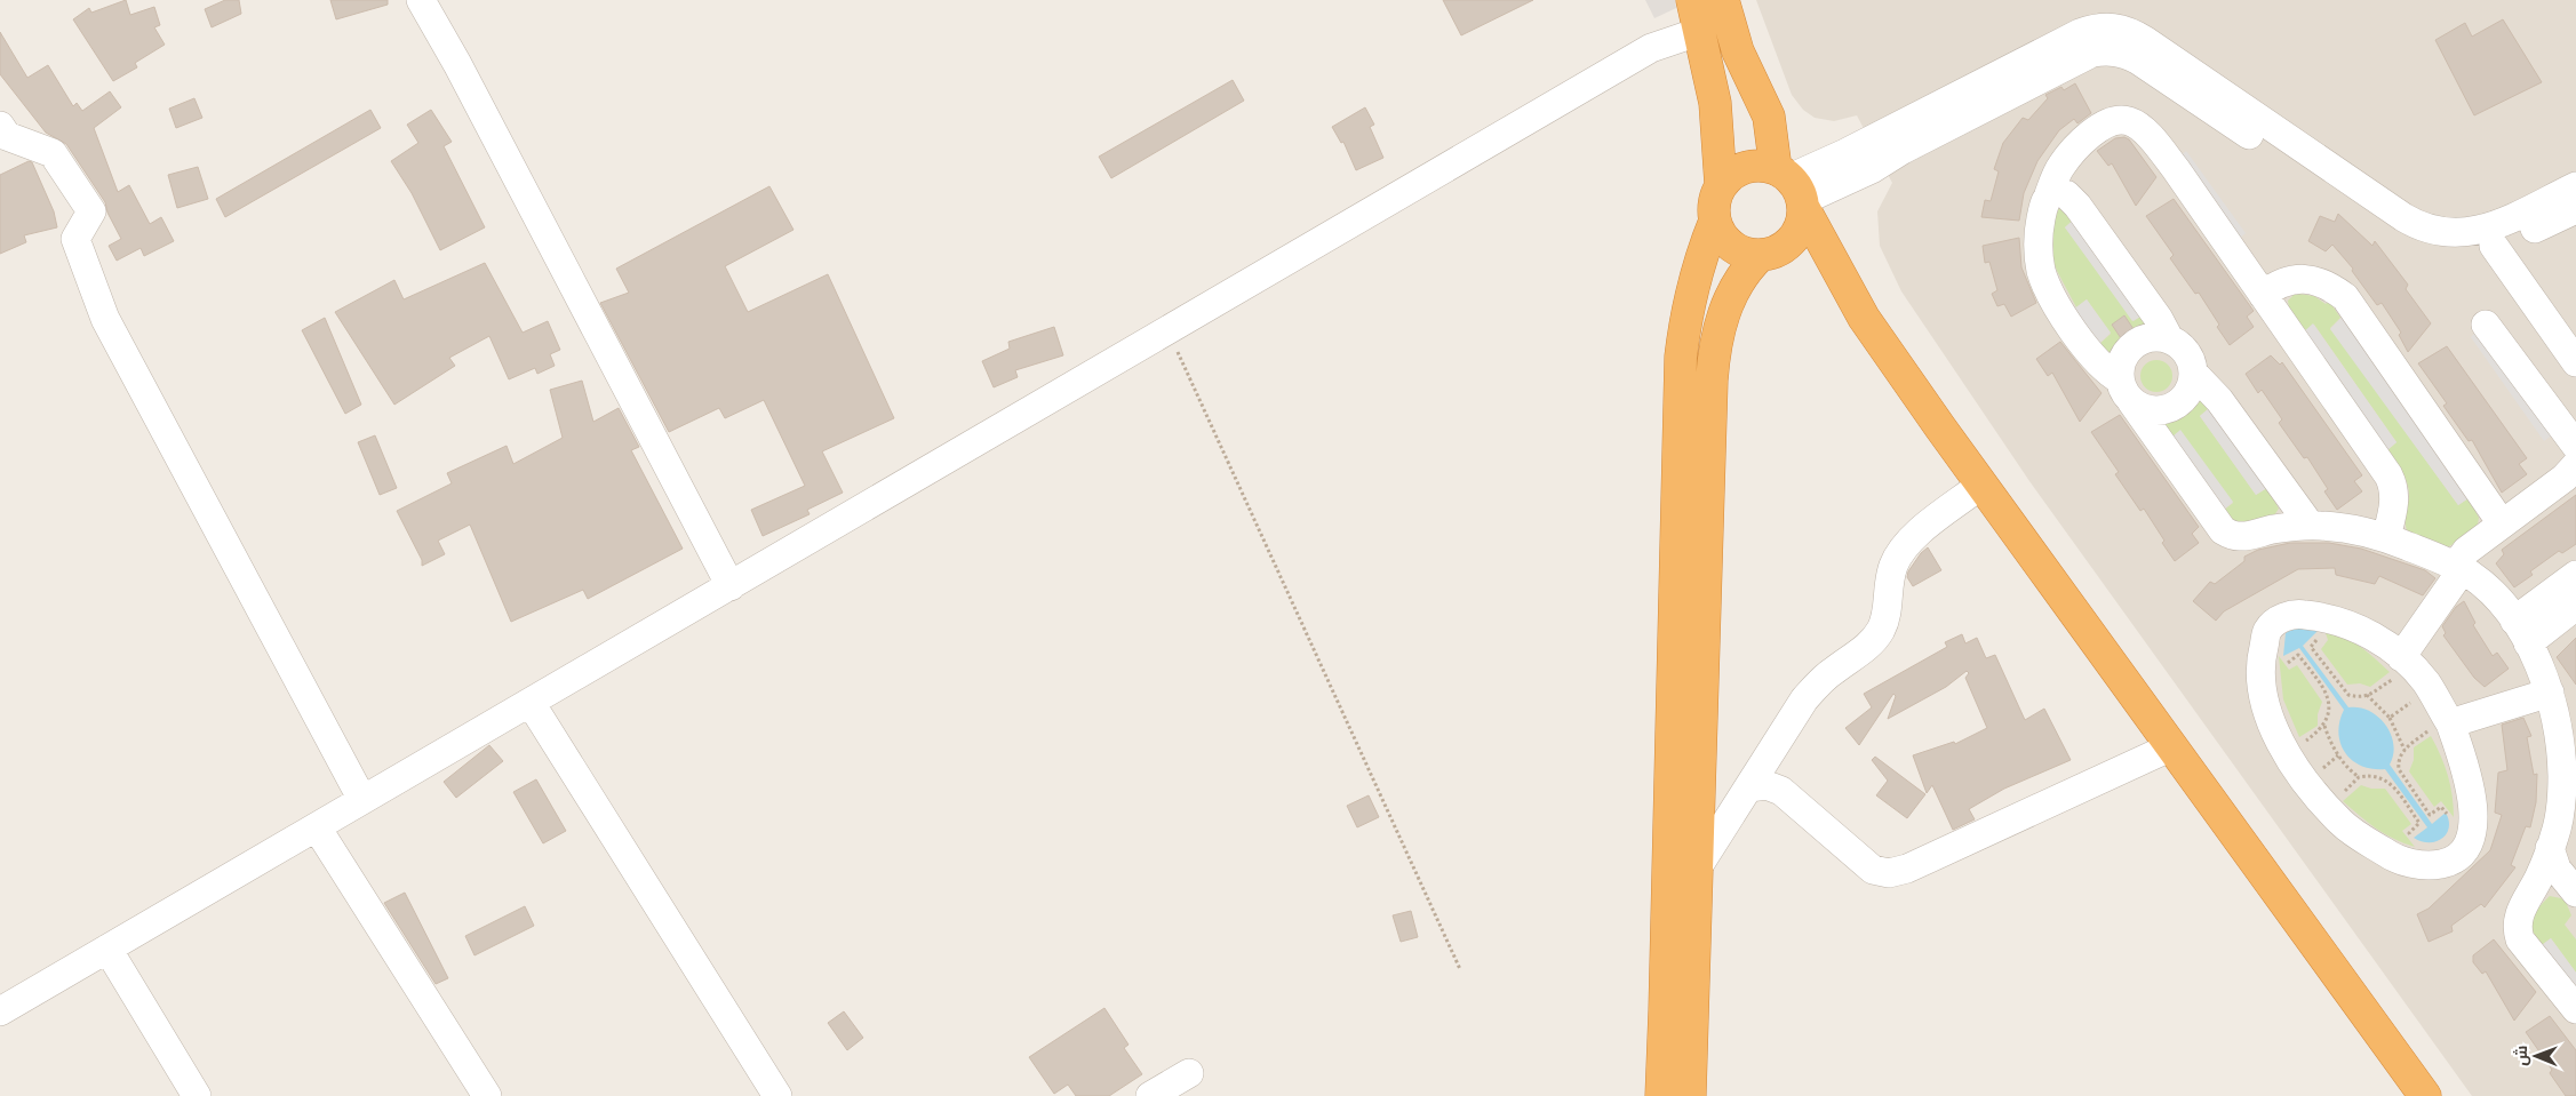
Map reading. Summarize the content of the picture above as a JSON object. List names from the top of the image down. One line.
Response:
{"north":"left"}
